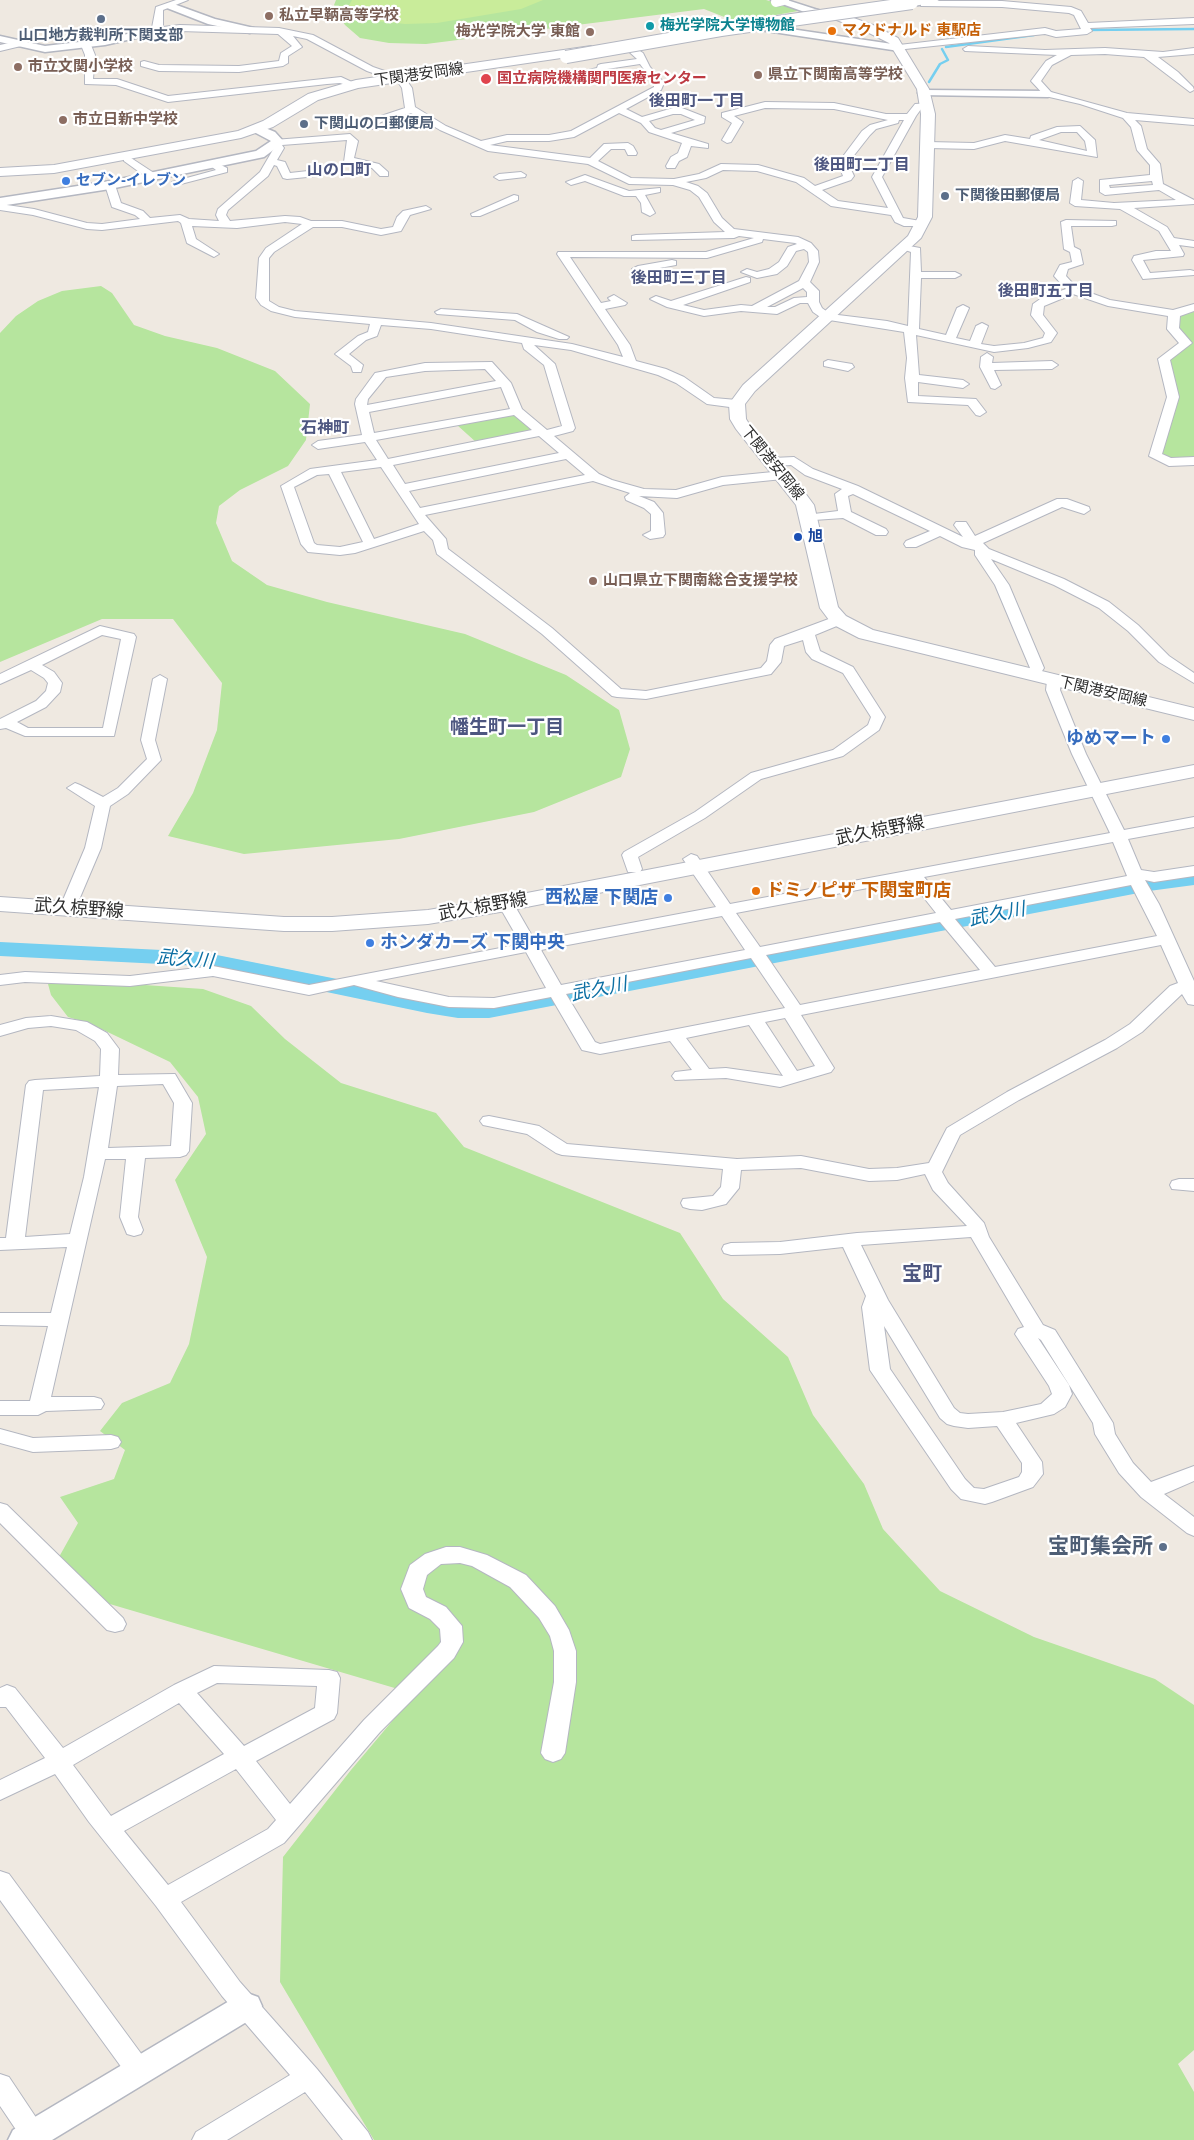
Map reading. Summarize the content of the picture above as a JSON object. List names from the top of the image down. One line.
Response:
{"streets":{"main road":["下関港安岡線","武久椋野線"]},"districts":["後田町一丁目","後田町二丁目","山の口町","後田町三丁目","後田町五丁目","石神町","幡生町一丁目","宝町"],"water":["武久川"],"places":["私立早鞆高等学校","山口地方裁判所下関支部","梅光学院大学博物館","マクドナルド 東駅店","梅光学院大学 東館","市立文関小学校","県立下関南高等学校","国立病院機構関門医療センター","市立日新中学校","下関山の口郵便局","セブン-イレブン","下関後田郵便局","旭","山口県立下関南総合支援学校","ゆめマート","ドミノピザ 下関宝町店","西松屋 下関店","ホンダカーズ 下関中央","宝町集会所"]}
